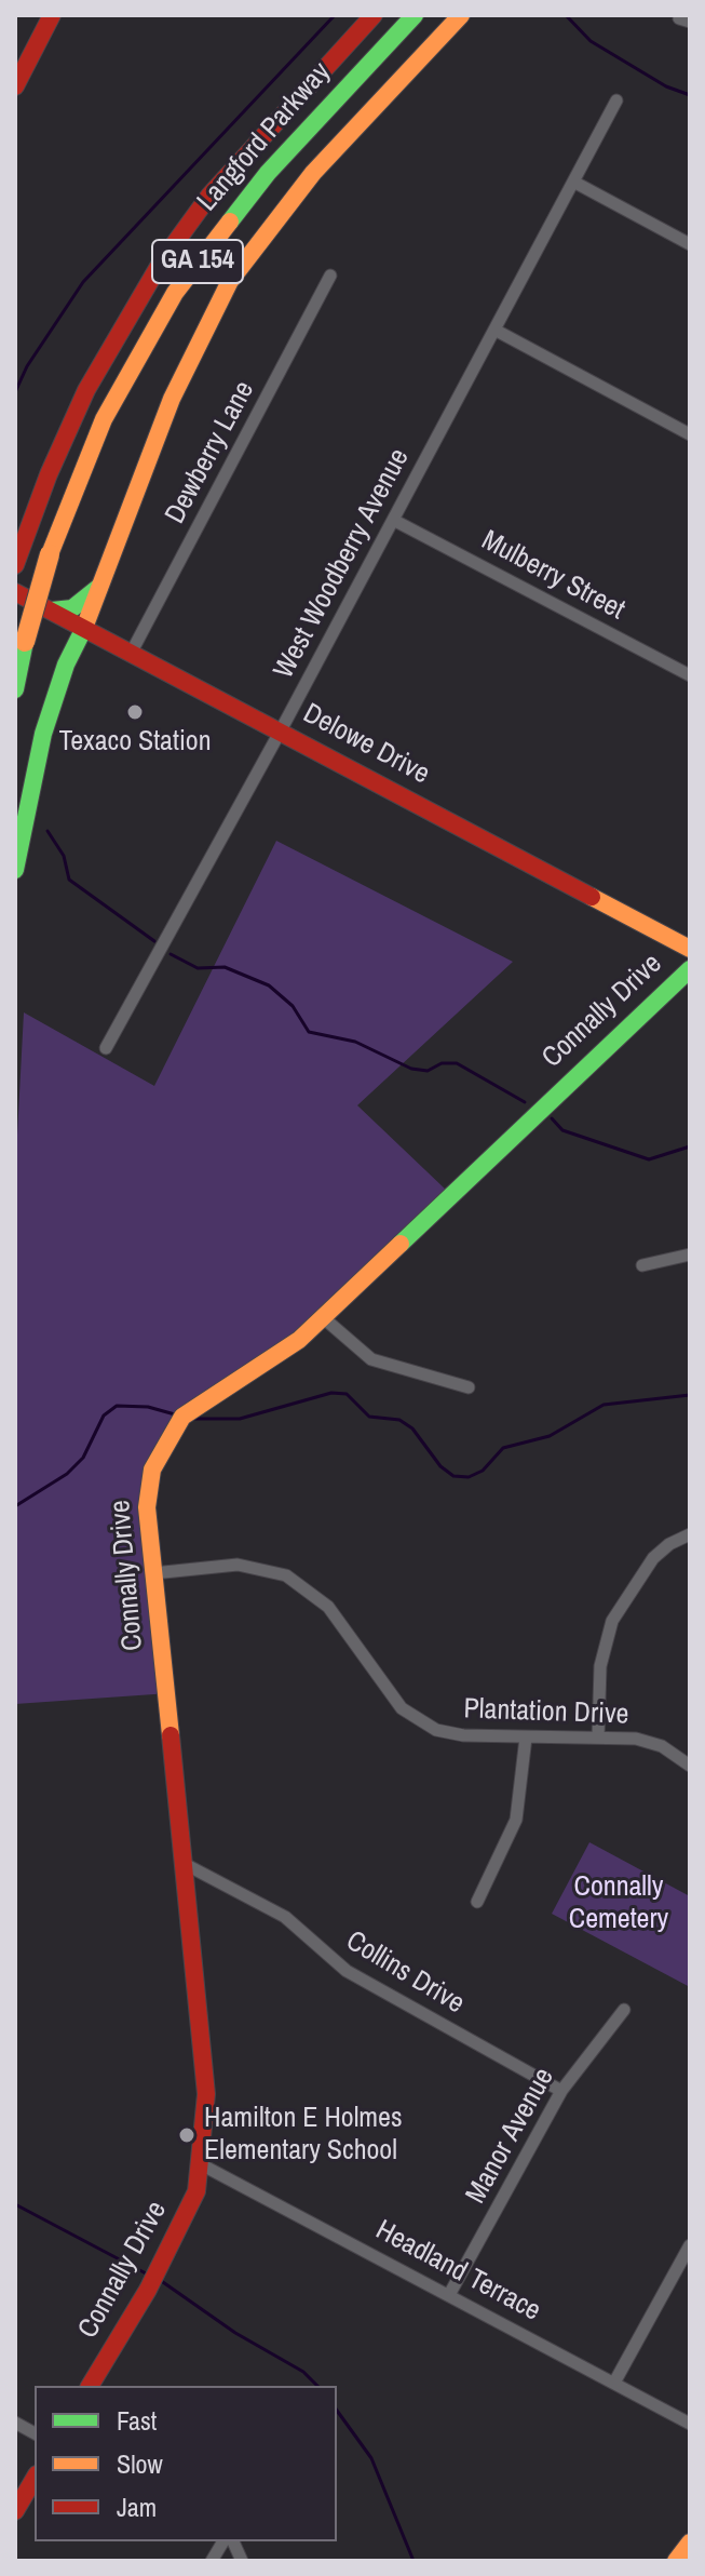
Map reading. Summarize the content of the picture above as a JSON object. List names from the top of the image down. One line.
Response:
{"streets":{"main road":["Langford Parkway","GA 154","Delowe Drive","Connally Drive"],"street":["Dewberry Lane","West Woodberry Avenue","Mulberry Street","Plantation Drive","Collins Drive","Manor Avenue","Headland Terrace"]},"crossings":[["Dewberry Lane","Delowe Drive"],["West Woodberry Avenue","Mulberry Street"],["West Woodberry Avenue","Delowe Drive"],["Connally Drive","Plantation Drive"],["Connally Drive","Collins Drive"],["Connally Drive","Headland Terrace"],["Collins Drive","Manor Avenue"],["Manor Avenue","Headland Terrace"]],"parks":["Connally Cemetery"],"places":["Texaco Station","Hamilton E Holmes Elementary School"],"legend":["Fast","Slow","Jam"]}
